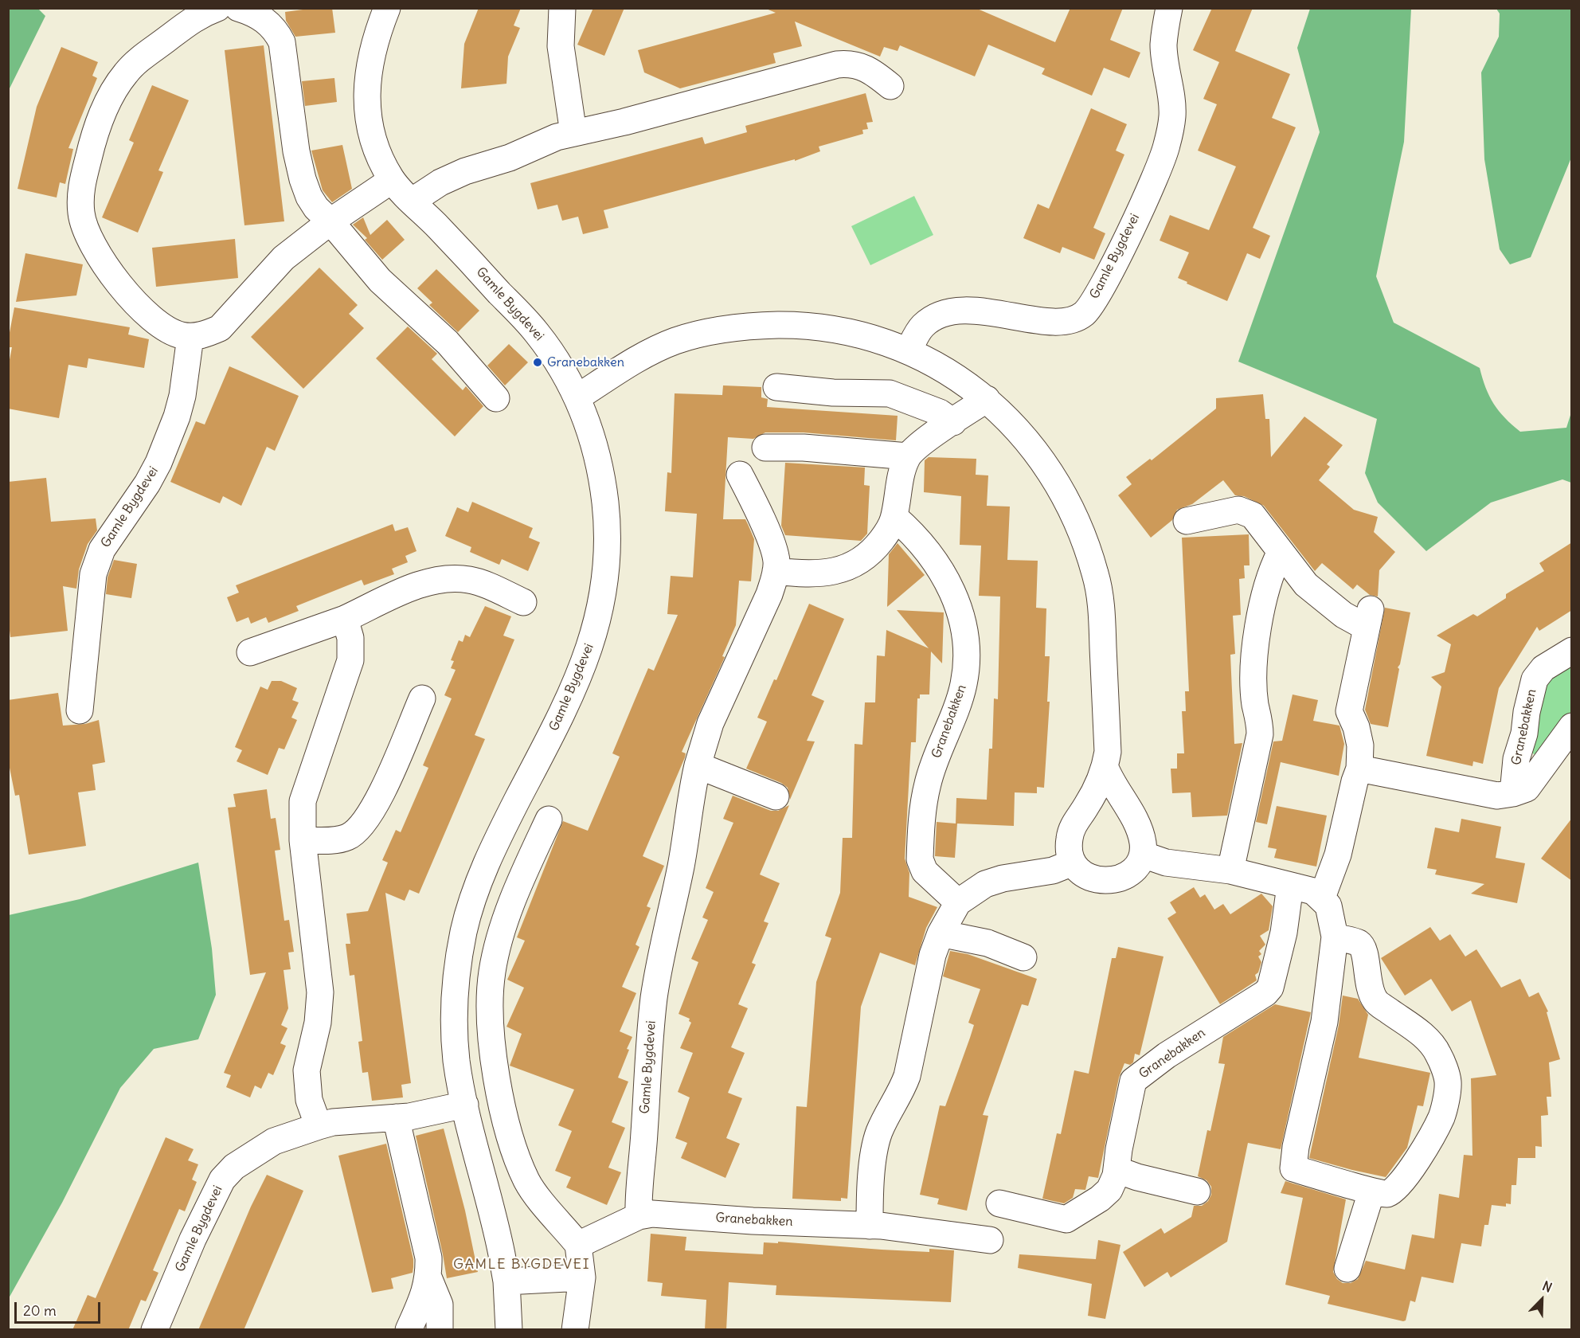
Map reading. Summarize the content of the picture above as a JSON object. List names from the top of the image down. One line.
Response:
{"streets":{"street":["Gamle Bygdevei","Granebakken"]},"crossings":[["Gamle Bygdevei","Granebakken"]],"districts":["GAMLE BYGDEVEI"],"places":["Granebakken"],"scale_bar":"20 m","north":"top right"}
